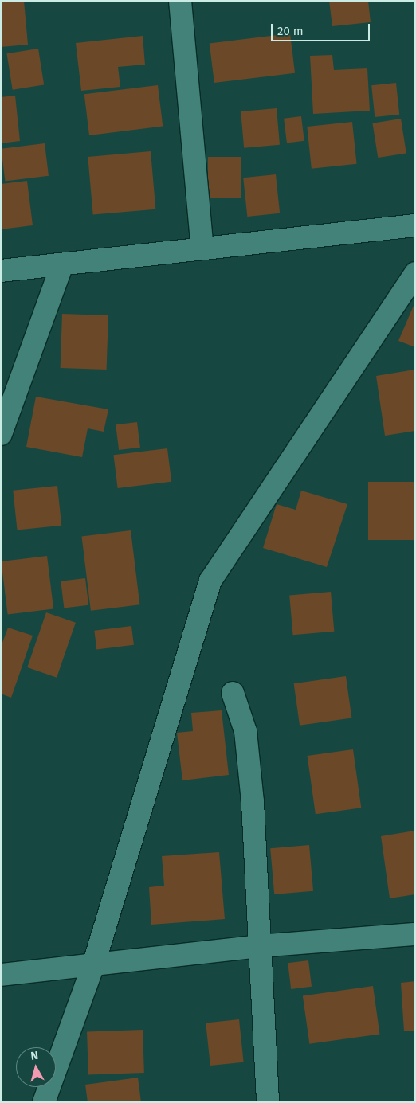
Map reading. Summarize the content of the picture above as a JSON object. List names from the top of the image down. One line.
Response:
{"scale_bar":"20 m","north":"top"}
